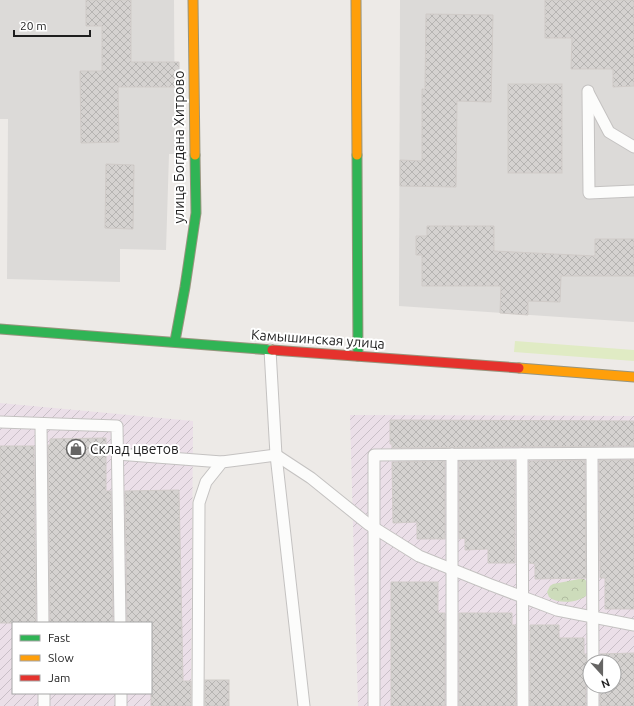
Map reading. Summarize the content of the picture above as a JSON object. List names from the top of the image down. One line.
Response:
{"streets":{"street":["улица Богдана Хитрово","Камышинская улица"]},"crossings":[["улица Богдана Хитрово","Камышинская улица"]],"places":{"shop":["Склад цветов"]},"legend":["Fast","Slow","Jam"],"scale_bar":"20 m","north":"bottom"}
